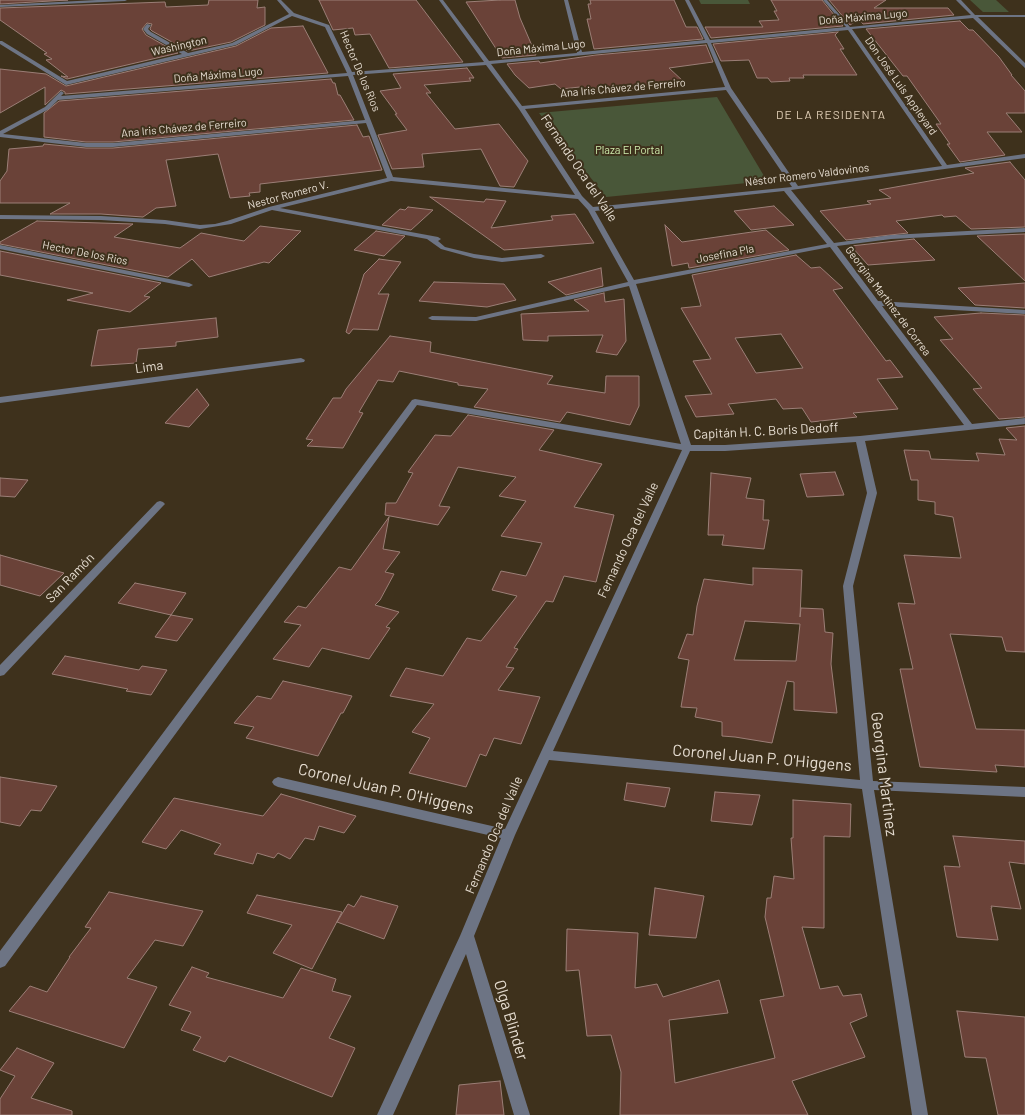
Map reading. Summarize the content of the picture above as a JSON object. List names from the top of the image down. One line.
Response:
{"streets":{"street":["Doña Máxima Lugo","Washington","Hector De los Rios","Don José Luis Appleyard","Ana Iris Chávez de Ferreiro","Fernando Oca del Valle","Néstor Romero Valdovinos","Nestor Romero V.","Josefina Pla","Georgina Martínez de Correa","Lima","Capitán H. C. Boris Dedoff","San Ramón","Coronel Juan P. O'Higgens","Georgina Martinez","Olga Blinder"]},"crossings":[["Doña Máxima Lugo","Hector De los Rios"],["Doña Máxima Lugo","Don José Luis Appleyard"],["Doña Máxima Lugo","Fernando Oca del Valle"],["Washington","Hector De los Rios"],["Hector De los Rios","Ana Iris Chávez de Ferreiro"],["Hector De los Rios","Nestor Romero V."],["Don José Luis Appleyard","Néstor Romero Valdovinos"],["Ana Iris Chávez de Ferreiro","Fernando Oca del Valle"],["Fernando Oca del Valle","Néstor Romero Valdovinos"],["Fernando Oca del Valle","Nestor Romero V."],["Fernando Oca del Valle","Josefina Pla"],["Fernando Oca del Valle","Capitán H. C. Boris Dedoff"],["Fernando Oca del Valle","Coronel Juan P. O'Higgens"],["Fernando Oca del Valle","Olga Blinder"],["Néstor Romero Valdovinos","Georgina Martínez de Correa"],["Josefina Pla","Georgina Martínez de Correa"],["Georgina Martínez de Correa","Capitán H. C. Boris Dedoff"],["Capitán H. C. Boris Dedoff","Georgina Martinez"],["Coronel Juan P. O'Higgens","Georgina Martinez"]],"districts":["DE LA RESIDENTA"],"parks":["Plaza El Portal"]}
